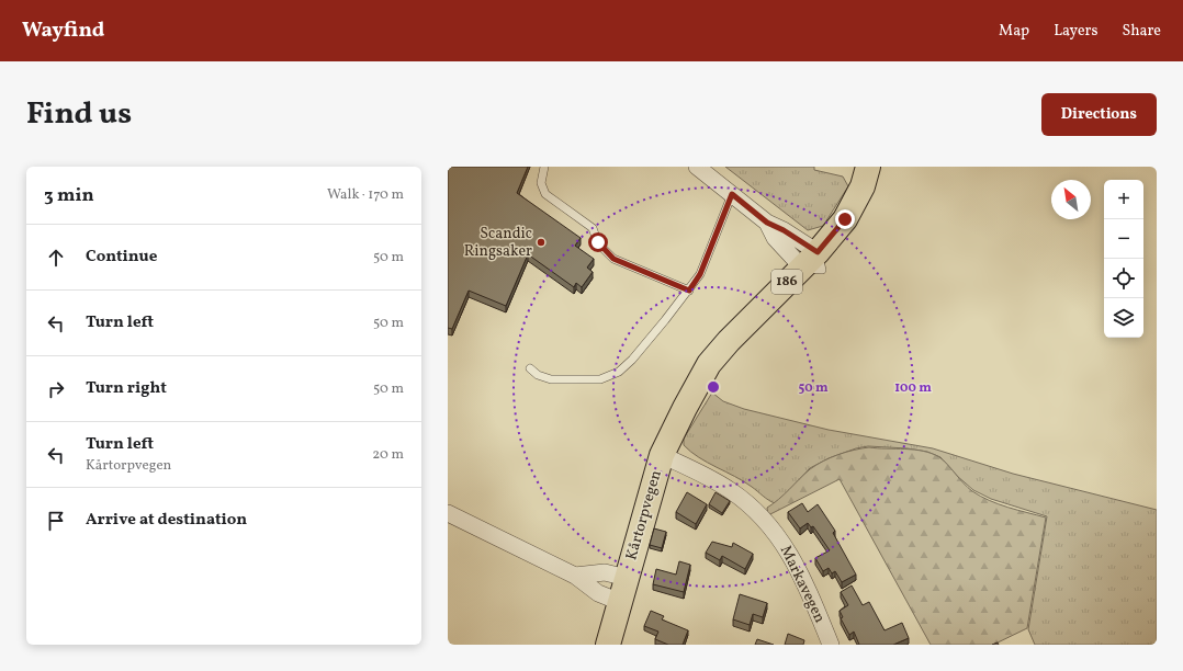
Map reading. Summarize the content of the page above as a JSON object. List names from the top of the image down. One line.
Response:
{"streets":{"main road":["186","Kårtorpvegen"],"street":["Markavegen"]},"crossings":[["Kårtorpvegen","Markavegen"]],"places":["Scandic Ringsaker"],"north":"top left","page":{"header":"Wayfind","nav":["Map","Layers","Share"],"title":"Find us","buttons":"Directions","heading":["3 min","Walk · 170 m"],"map_buttons":["+","−"],"list":[["Continue","50 m"],["Turn left","50 m"],["Turn right","50 m"],["Turn left","Kårtorpvegen","20 m"],"Arrive at destination"]},"rings":["50 m","100 m"]}
